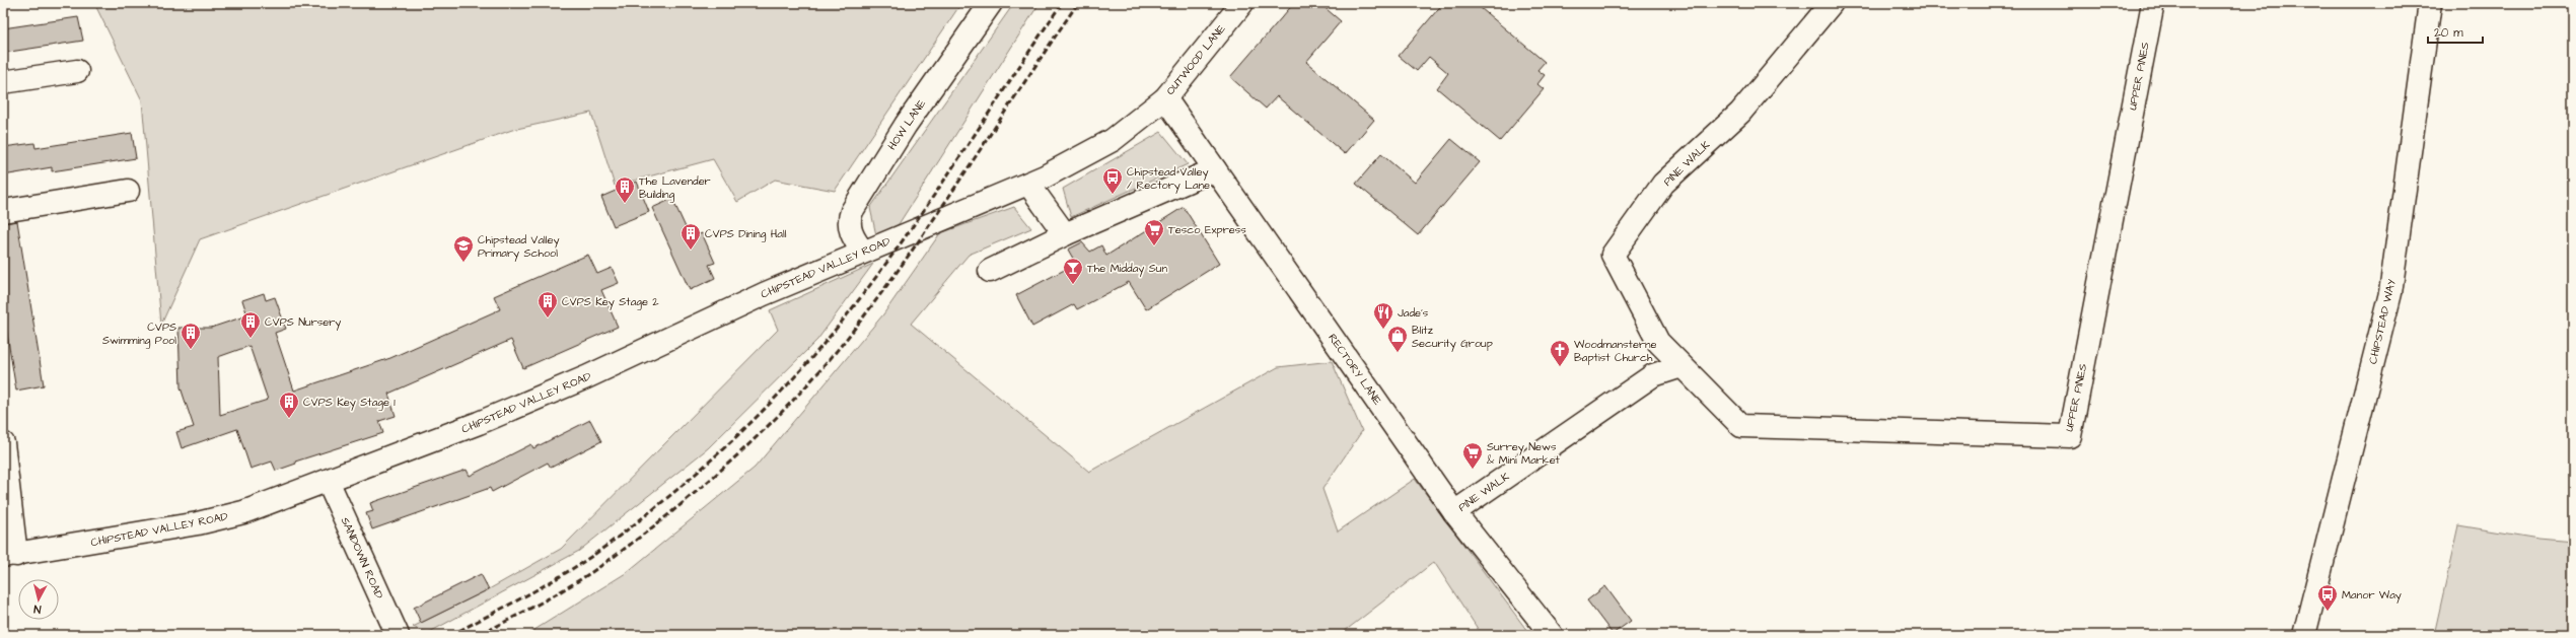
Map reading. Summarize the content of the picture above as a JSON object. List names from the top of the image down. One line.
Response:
{"streets":{"street":["OUTWOOD LANE","UPPER PINES","HOW LANE","PINE WALK","CHIPSTEAD VALLEY ROAD","CHIPSTEAD WAY","RECTORY LANE","SANDOWN ROAD"]},"crossings":[["OUTWOOD LANE","CHIPSTEAD VALLEY ROAD"],["OUTWOOD LANE","RECTORY LANE"],["UPPER PINES","PINE WALK"],["HOW LANE","CHIPSTEAD VALLEY ROAD"],["PINE WALK","RECTORY LANE"],["CHIPSTEAD VALLEY ROAD","RECTORY LANE"],["CHIPSTEAD VALLEY ROAD","SANDOWN ROAD"]],"places":{"bus stop":["Chipstead Valley / Rectory Lane","Manor Way"],"building":["The Lavender Building","CVPS Dining Hall","CVPS Key Stage 2","CVPS Nursery","CVPS Swimming Pool","CVPS Key Stage 1"],"supermarket":["Tesco Express","Surrey News & Mini Market"],"school or university":["Chipstead Valley Primary School"],"bar":["The Midday Sun"],"restaurant":["Jade's"],"shop":["Blitz Security Group"],"church":["Woodmansterne Baptist Church"]},"scale_bar":"20 m","north":"bottom"}
